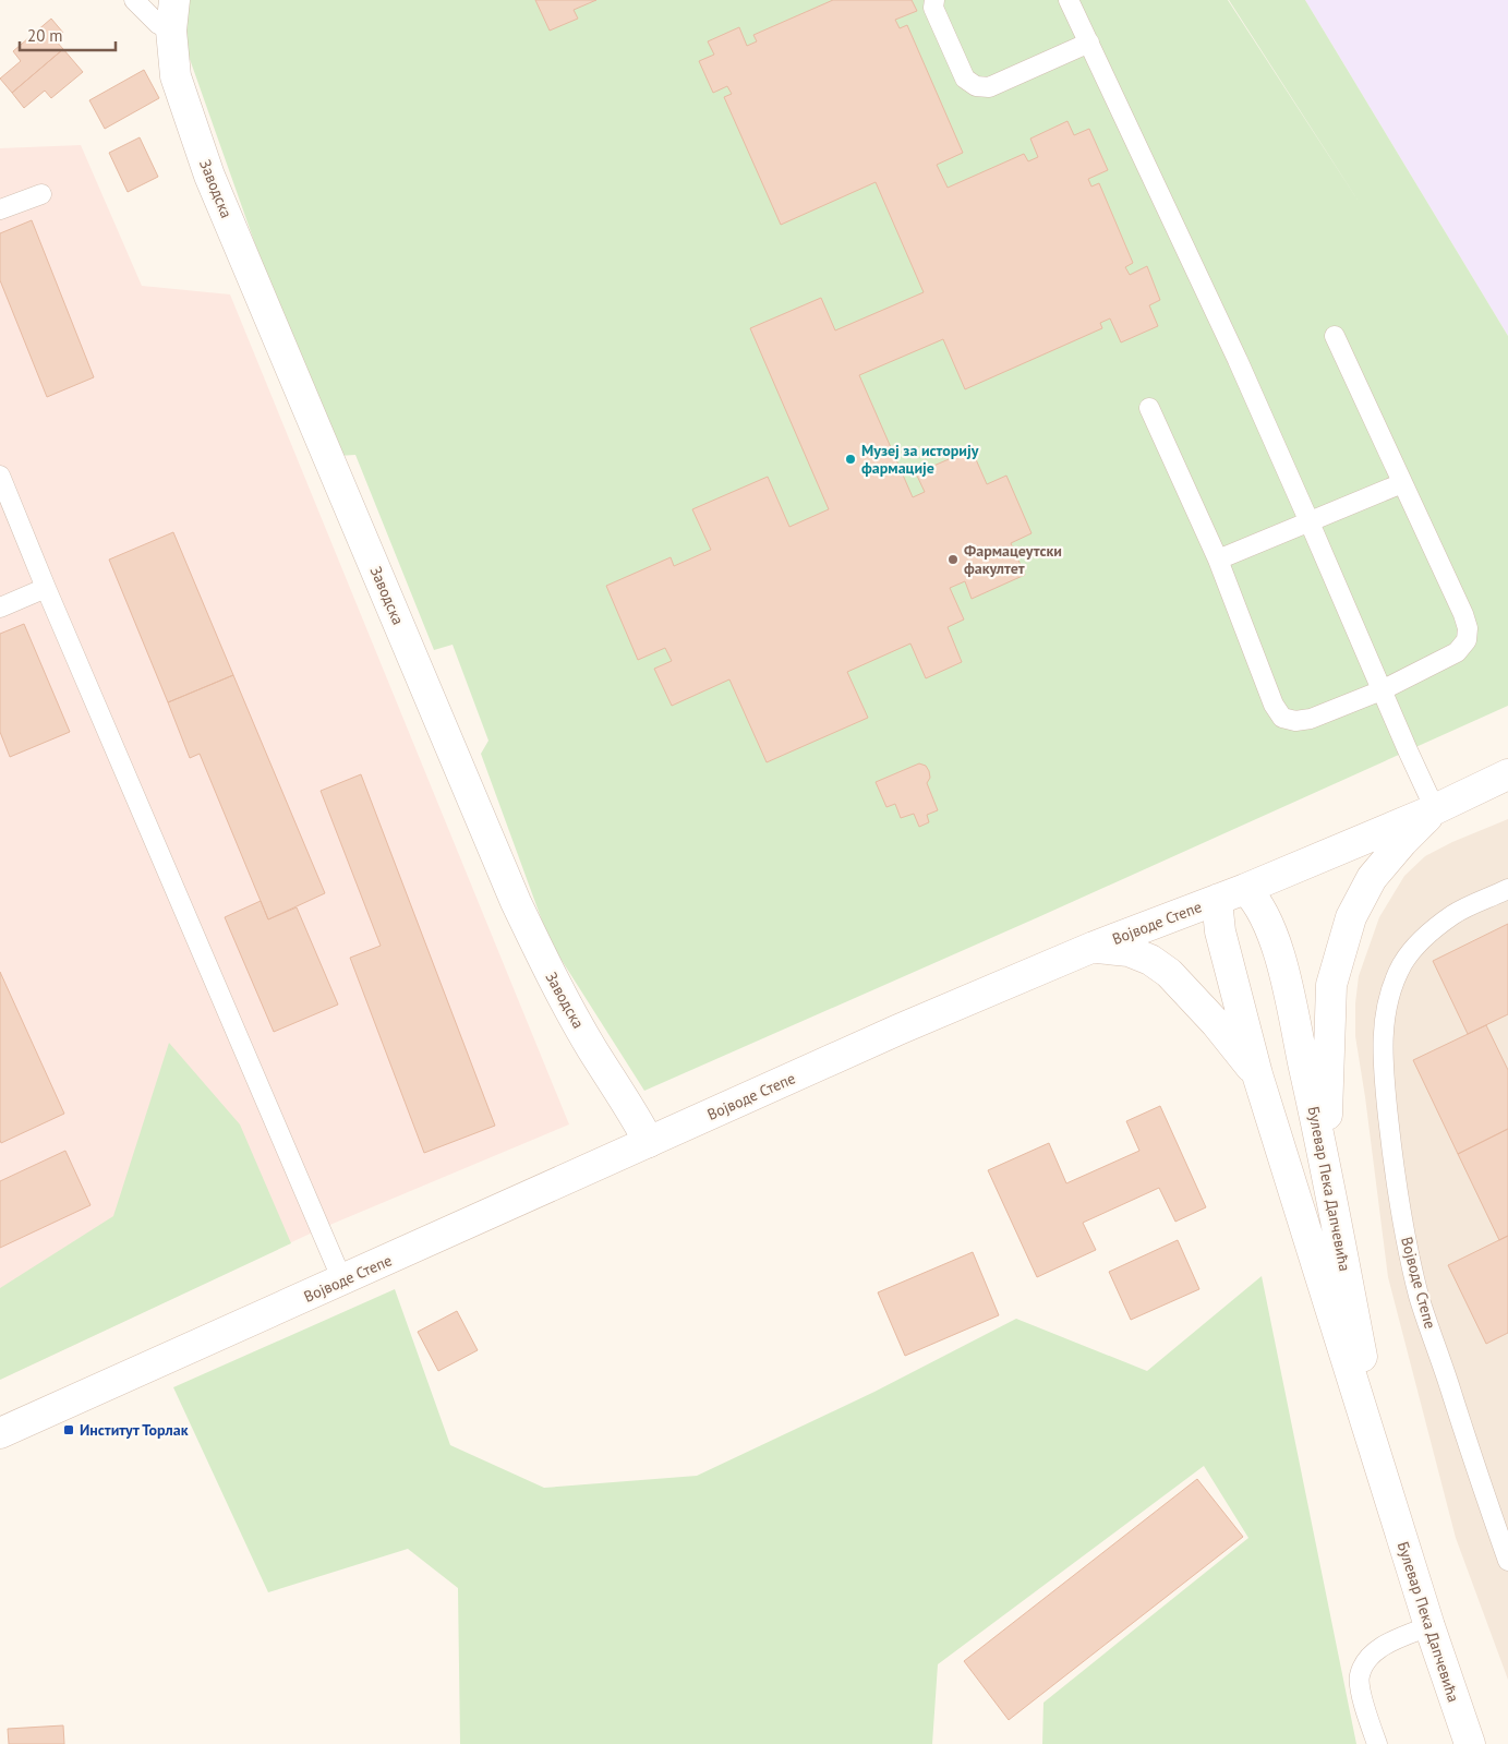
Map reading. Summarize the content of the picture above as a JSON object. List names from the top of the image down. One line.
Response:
{"streets":{"street":["Заводска","Војводе Степе","Булевар Пека Дапчевића"]},"crossings":[["Заводска","Војводе Степе"],["Војводе Степе","Булевар Пека Дапчевића"]],"places":{"other":["Музеј за историју фармације","Фармацеутски факултет"],"transit":["Институт Торлак"]},"scale_bar":"20 m"}
